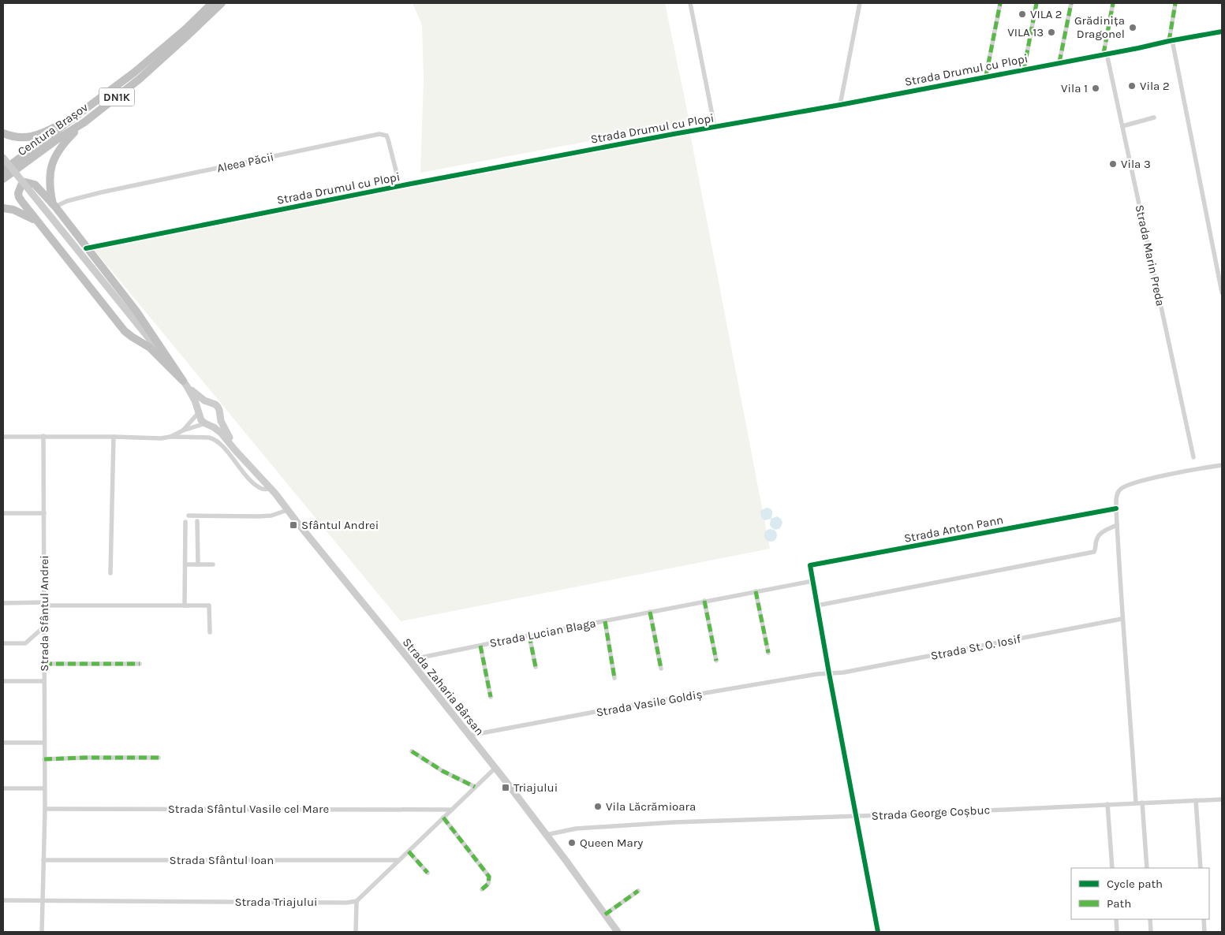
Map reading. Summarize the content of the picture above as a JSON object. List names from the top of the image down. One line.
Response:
{"streets":{"highway":["DN1K","Centura Brașov"],"main road":["Strada Zaharia Bârsan"],"street":["Strada Drumul cu Plopi","Aleea Păcii","Strada Marin Preda","Strada Anton Pann","Strada Sfântul Andrei","Strada Lucian Blaga","Strada St. O. Iosif","Strada Vasile Goldiș","Strada Sfântul Vasile cel Mare","Strada George Coșbuc","Strada Sfântul Ioan","Strada Triajului"]},"crossings":[["Strada Drumul cu Plopi","Aleea Păcii"],["Strada Drumul cu Plopi","Strada Marin Preda"],["Strada Anton Pann","Strada Lucian Blaga"],["Strada Sfântul Andrei","Strada Sfântul Vasile cel Mare"],["Strada Sfântul Andrei","Strada Sfântul Ioan"],["Strada Sfântul Andrei","Strada Triajului"],["Strada Lucian Blaga","Strada Zaharia Bârsan"],["Strada St. O. Iosif","Strada Vasile Goldiș"],["Strada Zaharia Bârsan","Strada Vasile Goldiș"],["Strada Zaharia Bârsan","Strada George Coșbuc"]],"places":{"other":["VILA 2","Grădinița Dragonel","VILA 13","Vila 2","Vila 1","Vila 3","Vila Lăcrămioara","Queen Mary"],"transit":["Sfântul Andrei","Triajului"]},"legend":["Cycle path","Path"]}
